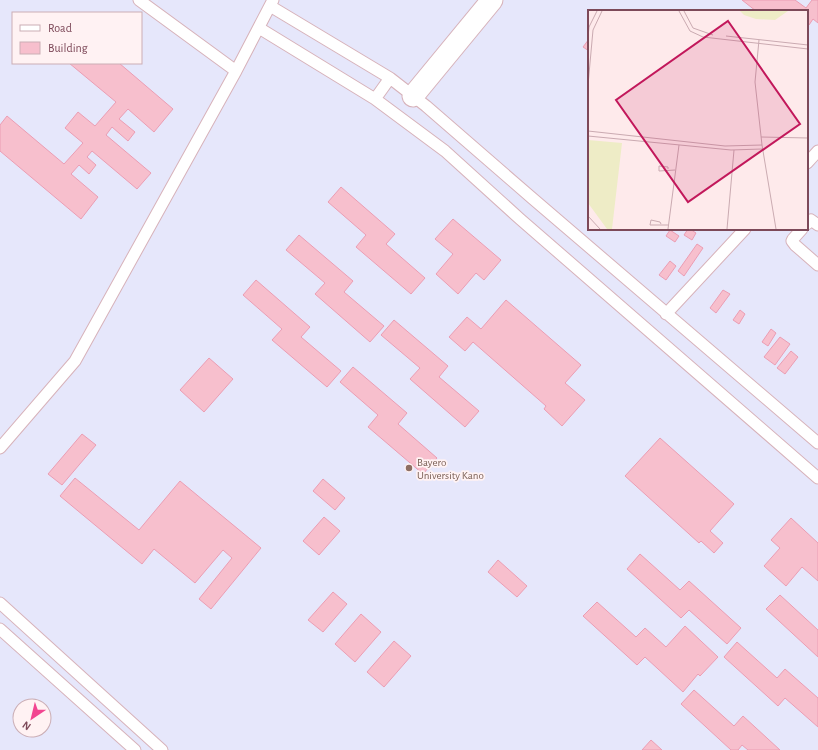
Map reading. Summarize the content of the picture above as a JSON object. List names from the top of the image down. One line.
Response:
{"places":["Bayero University Kano"],"legend":["Road","Building"],"north":"bottom left"}
